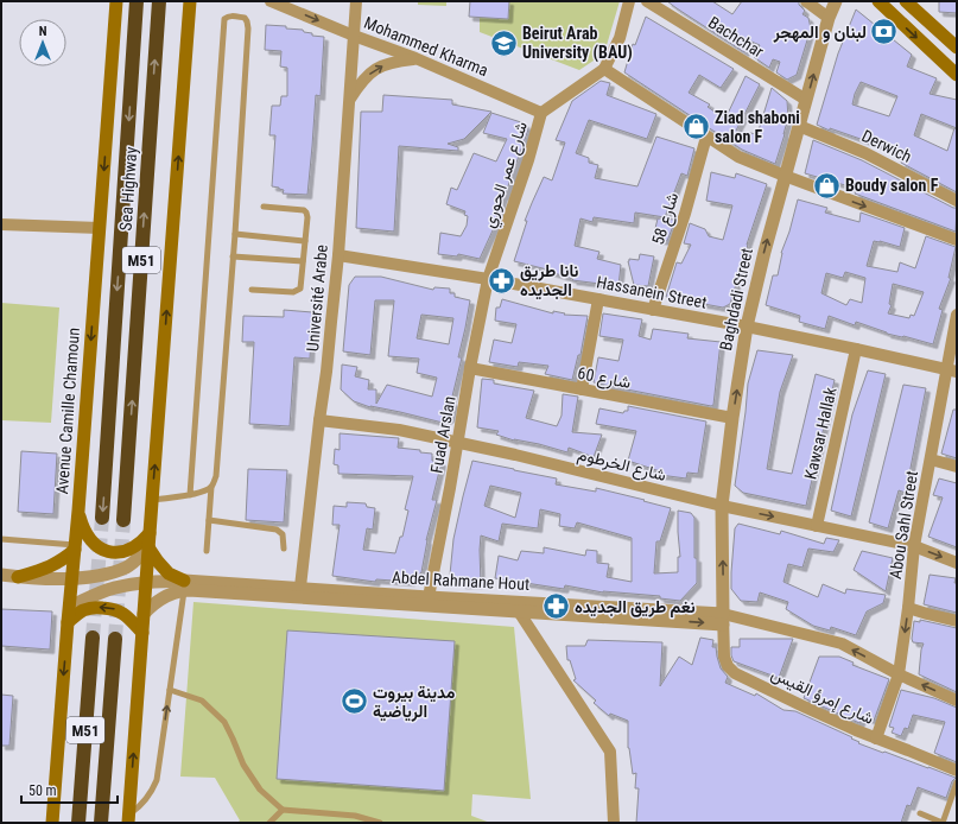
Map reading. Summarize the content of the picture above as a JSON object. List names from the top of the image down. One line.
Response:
{"streets":{"highway":["Sea Highway","M51"],"main road":["Avenue Camille Chamoun"],"street":["Bachchar","Mohammed Kharma","Derwich","شارع عمر الحوري","شارع 58","Hassanein Street","Université Arabe","Baghdadi Street","شارع 60","Kawsar Hallak","Fuad Arslan","شارع الخرطوم","Abou Sahl Street","Abdel Rahmane Hout","شارع إمرؤ القيس"]},"crossings":[["Bachchar","Baghdadi Street"],["Mohammed Kharma","شارع عمر الحوري"],["Mohammed Kharma","Université Arabe"],["Derwich","Baghdadi Street"],["شارع عمر الحوري","Hassanein Street"],["شارع عمر الحوري","Fuad Arslan"],["شارع 58","Hassanein Street"],["Hassanein Street","Université Arabe"],["Hassanein Street","Baghdadi Street"],["Hassanein Street","Kawsar Hallak"],["Hassanein Street","Fuad Arslan"],["Hassanein Street","Abou Sahl Street"],["Université Arabe","شارع الخرطوم"],["Université Arabe","Abdel Rahmane Hout"],["Baghdadi Street","شارع 60"],["Baghdadi Street","شارع الخرطوم"],["Baghdadi Street","Abdel Rahmane Hout"],["Baghdadi Street","شارع إمرؤ القيس"],["شارع 60","Fuad Arslan"],["Avenue Camille Chamoun","Abdel Rahmane Hout"],["Kawsar Hallak","شارع الخرطوم"],["Fuad Arslan","شارع الخرطوم"],["Fuad Arslan","Abdel Rahmane Hout"],["شارع الخرطوم","Abou Sahl Street"],["Abou Sahl Street","Abdel Rahmane Hout"],["Abou Sahl Street","شارع إمرؤ القيس"],["Abdel Rahmane Hout","شارع إمرؤ القيس"]],"one_way":["Baghdadi Street"],"places":{"bank":["لبنان و المهجر"],"school or university":["Beirut Arab University (BAU)"],"shop":["Ziad shaboni salon F","Boudy salon F"],"pharmacy":["نانا طريق الجديده","نغم طريق الجديده"],"sports":["مدينة بيروت الرياضية"]},"scale_bar":"50 m","north":"top"}
